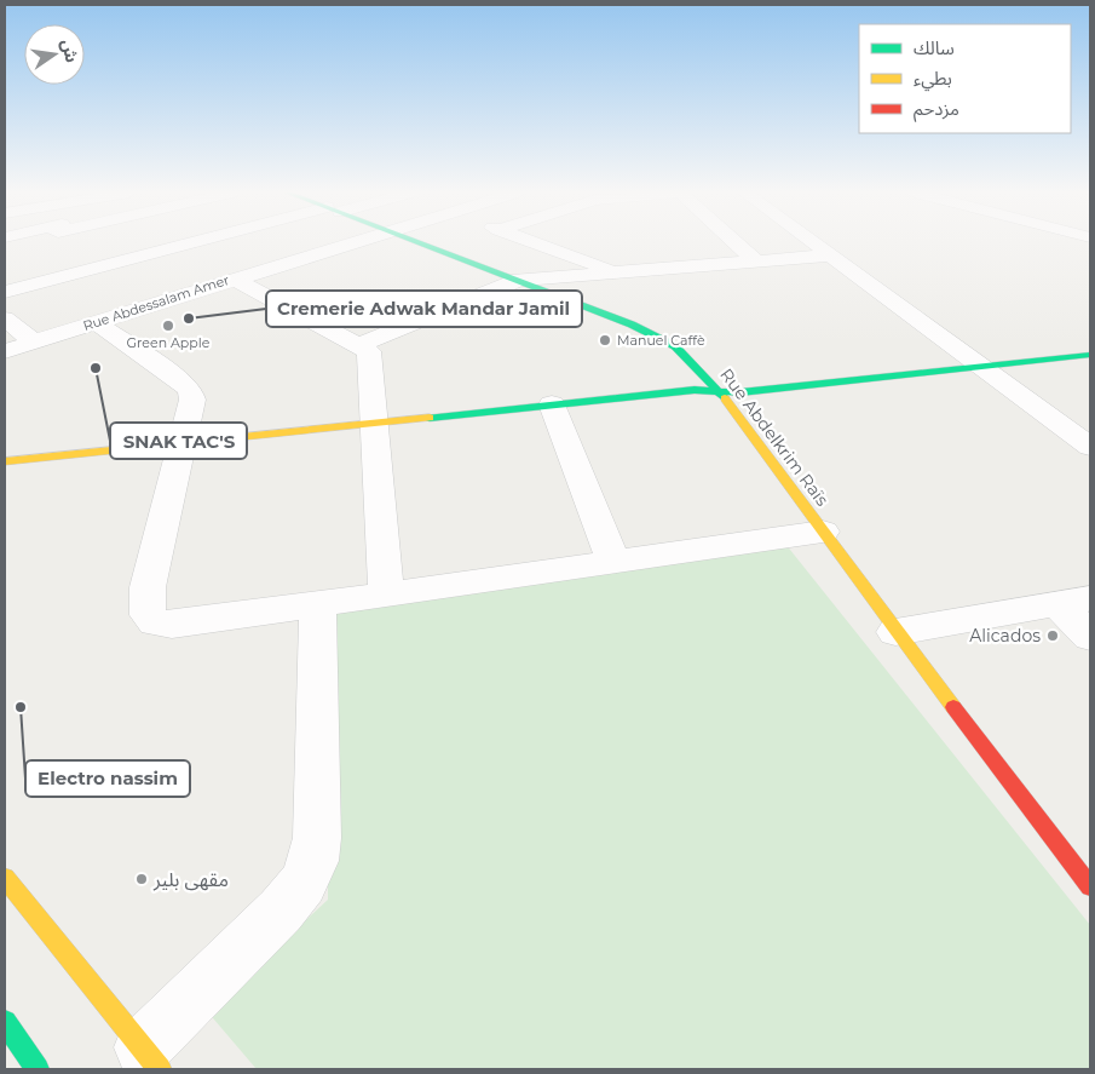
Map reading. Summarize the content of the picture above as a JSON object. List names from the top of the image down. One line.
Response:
{"streets":{"street":["Rue Abdessalam Amer","Rue Abdelkrim Raïs"]},"places":["Cremerie Adwak Mandar Jamil","Green Apple","Manuel Caffè","SNAK TAC'S","Alicados","Electro nassim","مقهى بلير"],"legend":["سالك","بطيء","مزدحم"],"north":"right"}
